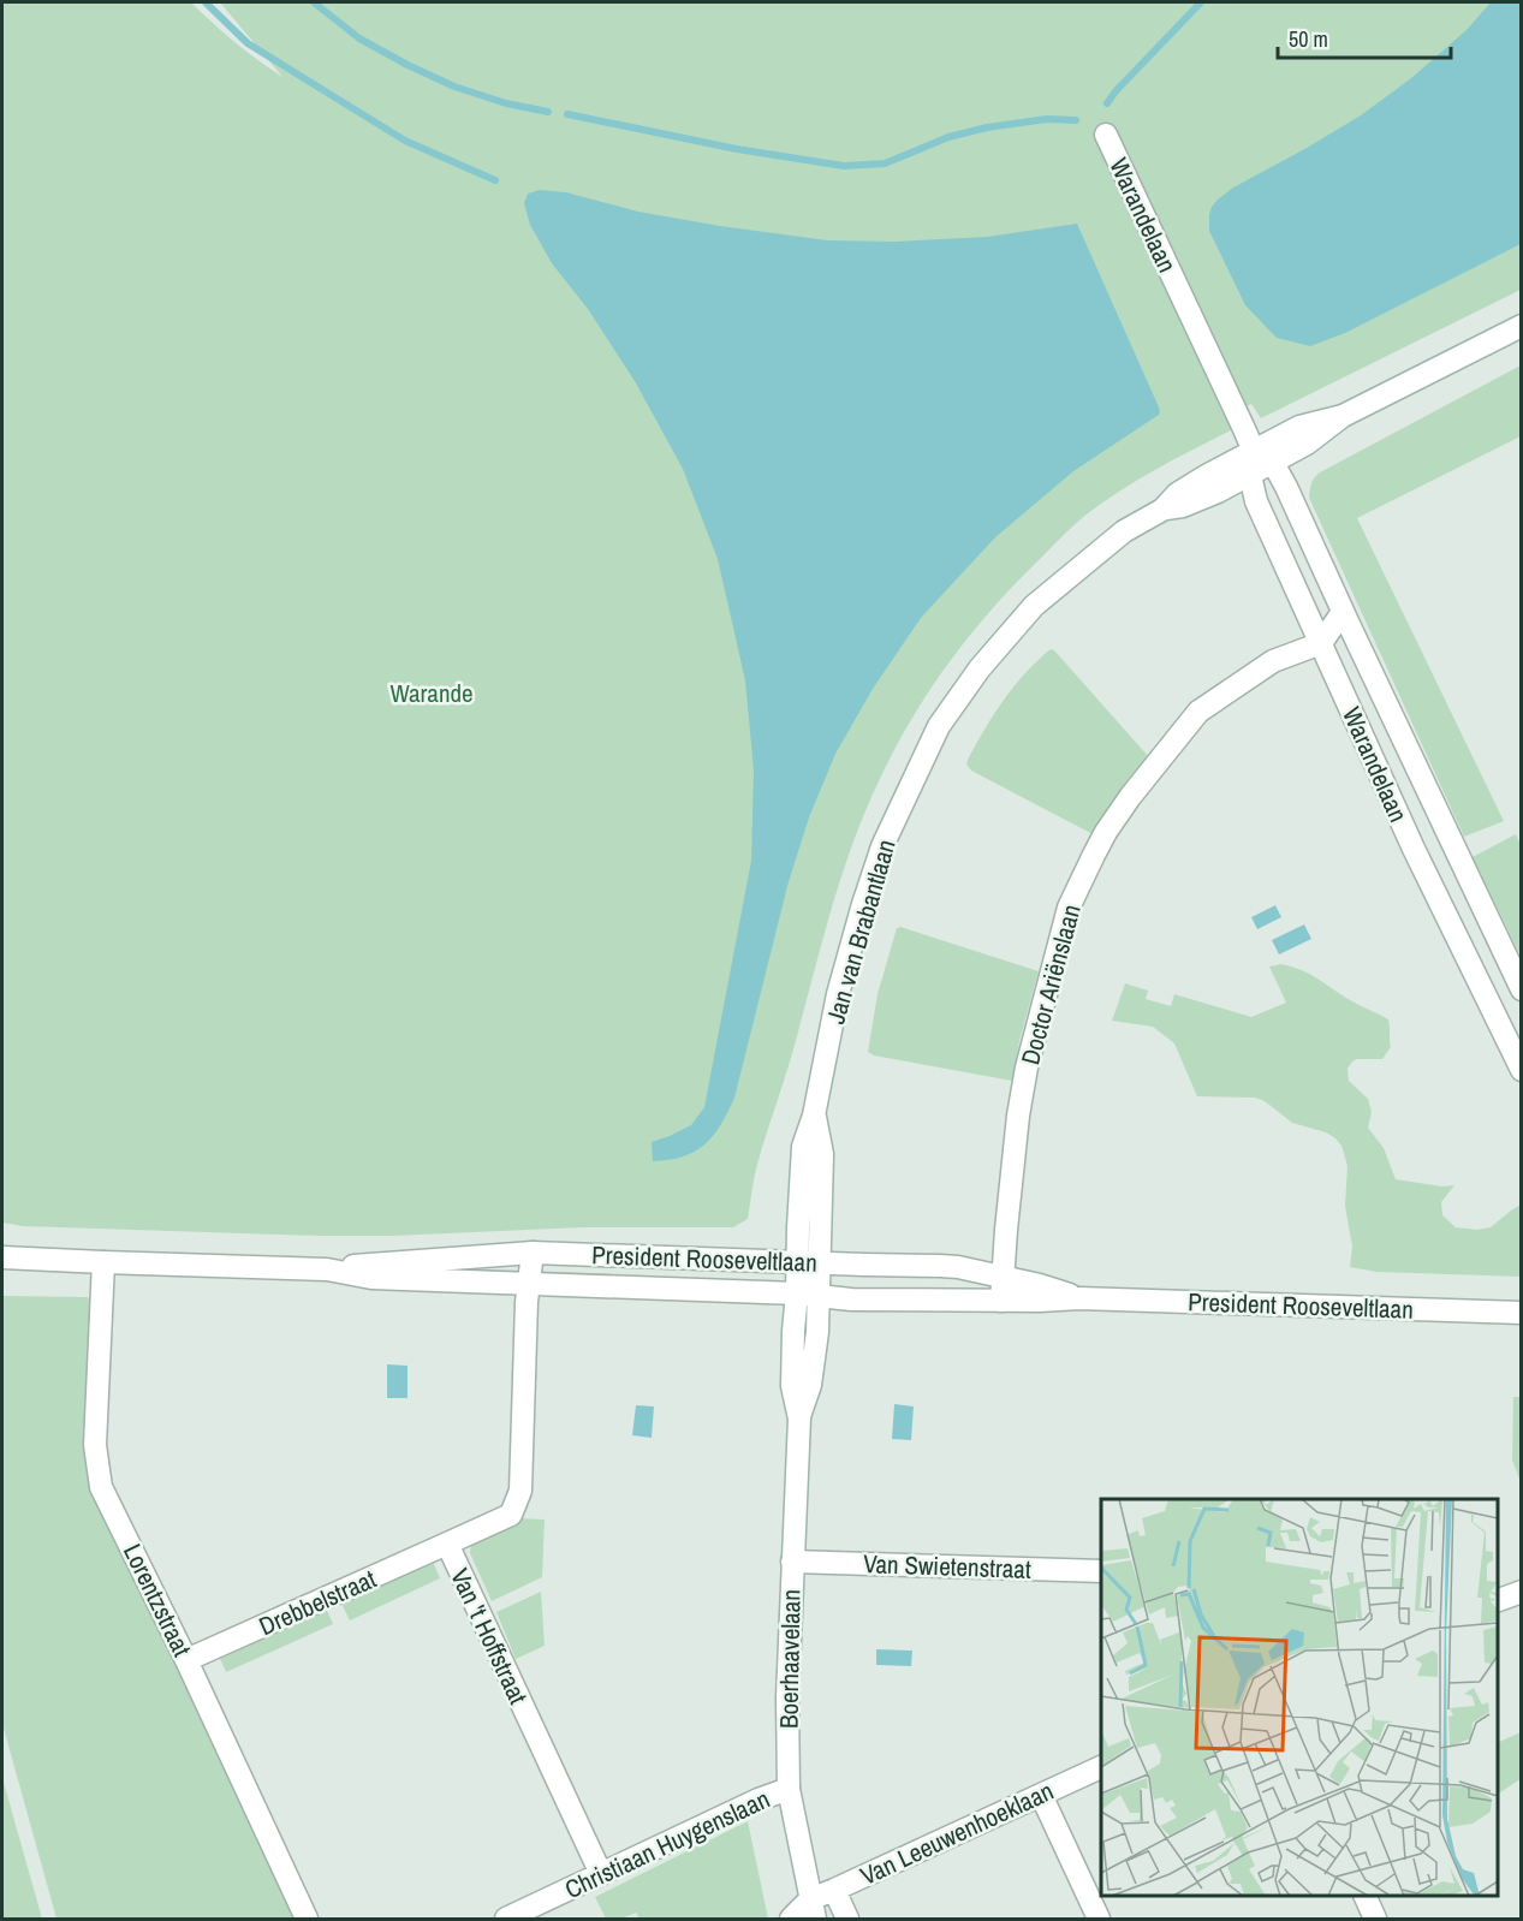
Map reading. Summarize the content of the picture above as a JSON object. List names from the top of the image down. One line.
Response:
{"streets":{"street":["Warandelaan","Jan van Brabantlaan","Doctor Ariënslaan","President Rooseveltlaan","Van Swietenstraat","Lorentzstraat","Drebbelstraat","Van 't Hoffstraat","Boerhaavelaan","Van Leeuwenhoeklaan","Christiaan Huygenslaan"]},"crossings":[["Warandelaan","Jan van Brabantlaan"],["Warandelaan","Doctor Ariënslaan"],["Jan van Brabantlaan","President Rooseveltlaan"],["Jan van Brabantlaan","Boerhaavelaan"],["Doctor Ariënslaan","President Rooseveltlaan"],["President Rooseveltlaan","Lorentzstraat"],["President Rooseveltlaan","Van 't Hoffstraat"],["President Rooseveltlaan","Boerhaavelaan"],["Van Swietenstraat","Boerhaavelaan"],["Lorentzstraat","Drebbelstraat"],["Drebbelstraat","Van 't Hoffstraat"],["Van 't Hoffstraat","Christiaan Huygenslaan"],["Boerhaavelaan","Van Leeuwenhoeklaan"],["Boerhaavelaan","Christiaan Huygenslaan"]],"parks":["Warande"],"scale_bar":"50 m"}
